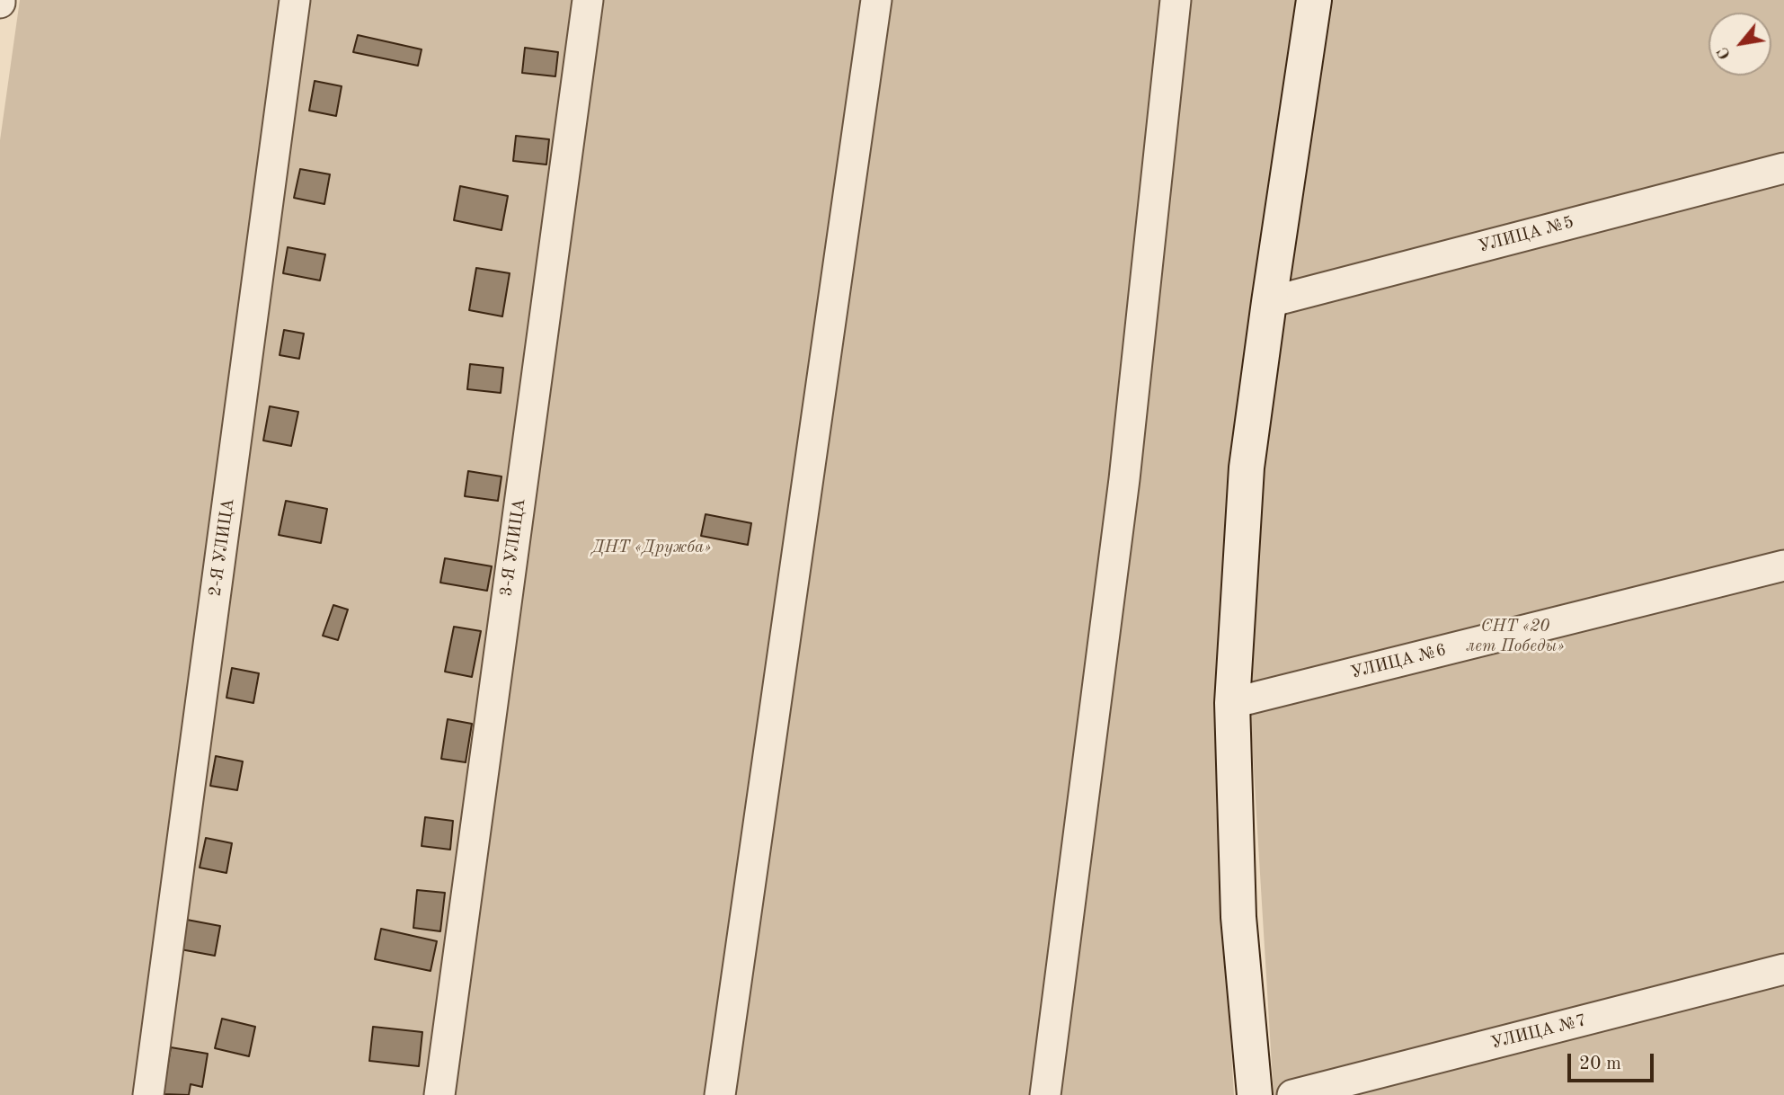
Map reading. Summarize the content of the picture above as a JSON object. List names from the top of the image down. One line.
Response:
{"streets":{"street":["УЛИЦА №5","2-Я УЛИЦА","3-Я УЛИЦА","УЛИЦА №6","УЛИЦА №7"]},"parks":["ДНТ «Дружба»","СНТ «20 лет Победы»"],"scale_bar":"20 m","north":"bottom left"}
